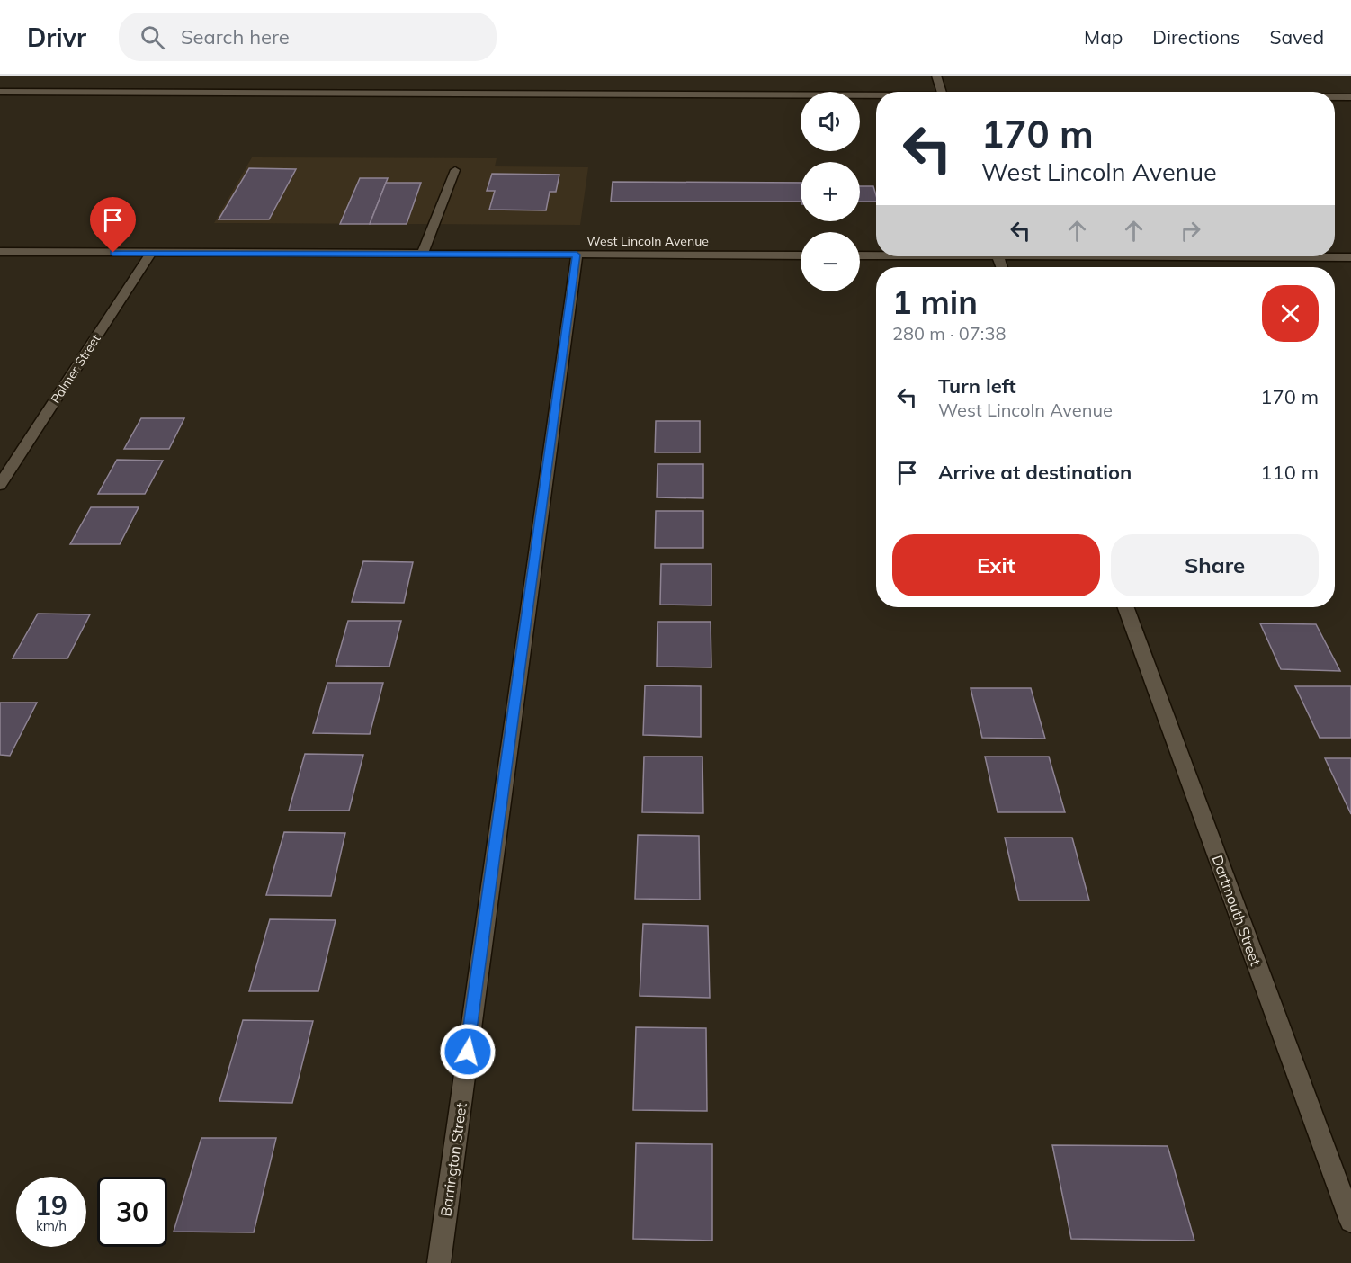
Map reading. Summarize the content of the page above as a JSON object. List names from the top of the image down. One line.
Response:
{"streets":{"street":["West Lincoln Avenue","Palmer Street","Dartmouth Street","Barrington Street"]},"crossings":[["West Lincoln Avenue","Palmer Street"],["West Lincoln Avenue","Barrington Street"]],"page":{"header":"Drivr","search":"Search here","nav":["Map","Directions","Saved"],"map_buttons":["+","−"],"turn":["170 m","West Lincoln Avenue"],"heading":["1 min","280 m · 07:38"],"list":[{"name":"Turn left","note":"West Lincoln Avenue","value":"170 m"},{"name":"Arrive at destination","value":"110 m"}],"buttons":["Exit","Share"],"speed":"19 km/h","limit":"30"}}
